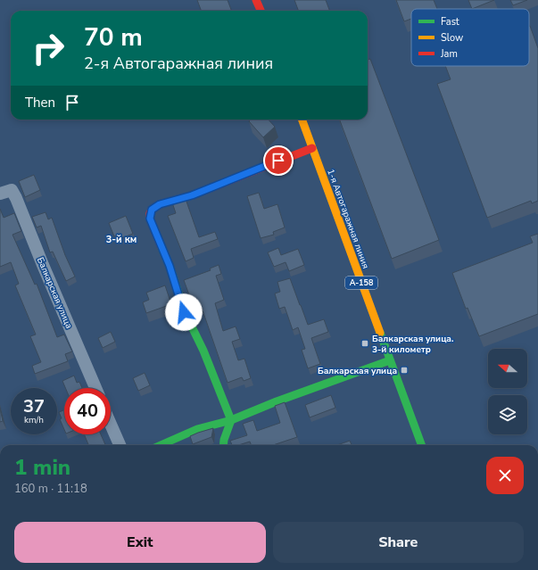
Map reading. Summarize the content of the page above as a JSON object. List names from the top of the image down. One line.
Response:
{"streets":{"street":["1-я Автогаражная линия","А-158","Балкарская улица"]},"districts":["3-й км"],"places":{"transit":["Балкарская улица. 3-й километр","Балкарская улица"]},"legend":["Fast","Slow","Jam"],"north":"left","page":{"turn":["70 m","2-я Автогаражная линия"],"then":"Then","speed":"37 km/h","limit":"40","heading":["1 min","160 m · 11:18"],"buttons":["Exit","Share"]}}
